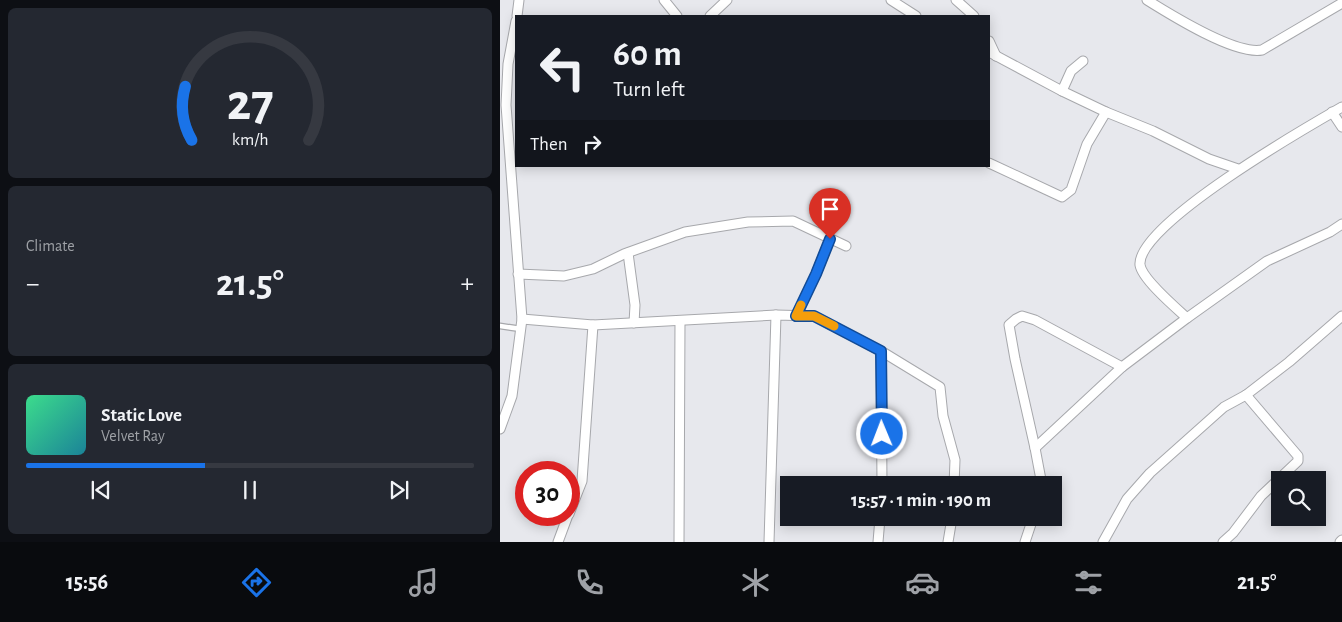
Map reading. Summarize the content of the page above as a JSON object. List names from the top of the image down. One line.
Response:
{"page":{"turn":["60 m","Turn left"],"then":"Then","tile":"Climate","heat":["−","21.5°","+"],"song":["Static Love","Velvet Ray"],"limit":"30","trip":"15:57 · 1 min · 190 m","tabs":["15:56","21.5°"],"gauge":["27","km/h"]}}
